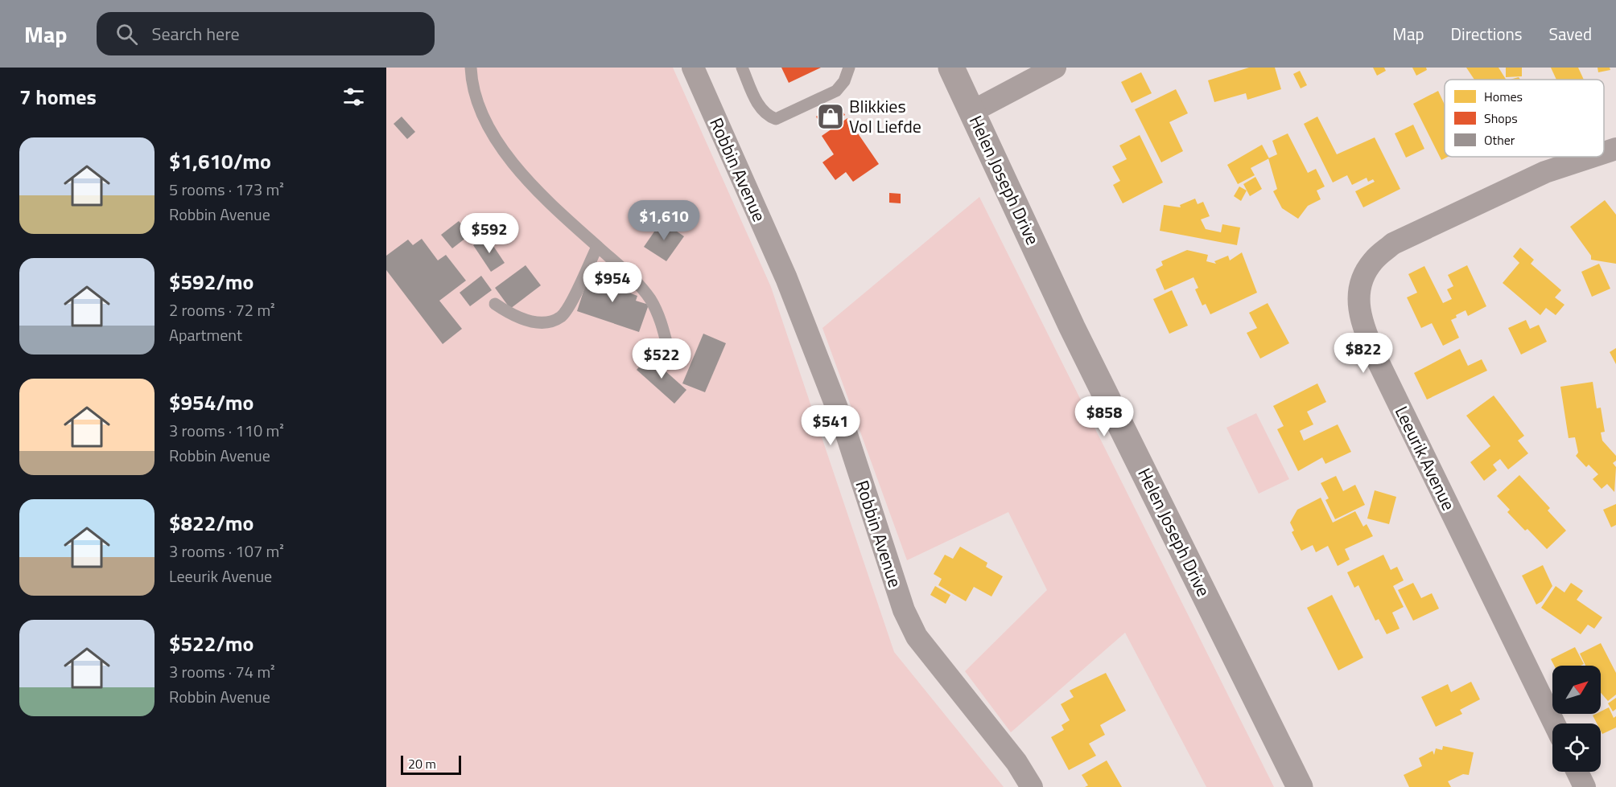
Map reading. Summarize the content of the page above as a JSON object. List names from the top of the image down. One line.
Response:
{"streets":{"street":["Robbin Avenue","Helen Joseph Drive","Leeurik Avenue"]},"places":{"shop":["Blikkies Vol Liefde"]},"legend":["Homes","Shops","Other"],"scale_bar":"20 m","north":"top right","page":{"header":"Map","search":"Search here","nav":["Map","Directions","Saved"],"heading":"7 homes","list":[{"name":"$1,610/mo","note":"5 rooms · 173 m² · Robbin Avenue"},{"name":"$592/mo","note":"2 rooms · 72 m² · Apartment"},{"name":"$954/mo","note":"3 rooms · 110 m² · Robbin Avenue"},{"name":"$822/mo","note":"3 rooms · 107 m² · Leeurik Avenue"},{"name":"$522/mo","note":"3 rooms · 74 m² · Robbin Avenue"}],"price":["$1,610","$592","$954","$822","$522","$858","$541"],"scale":"20 m"}}
